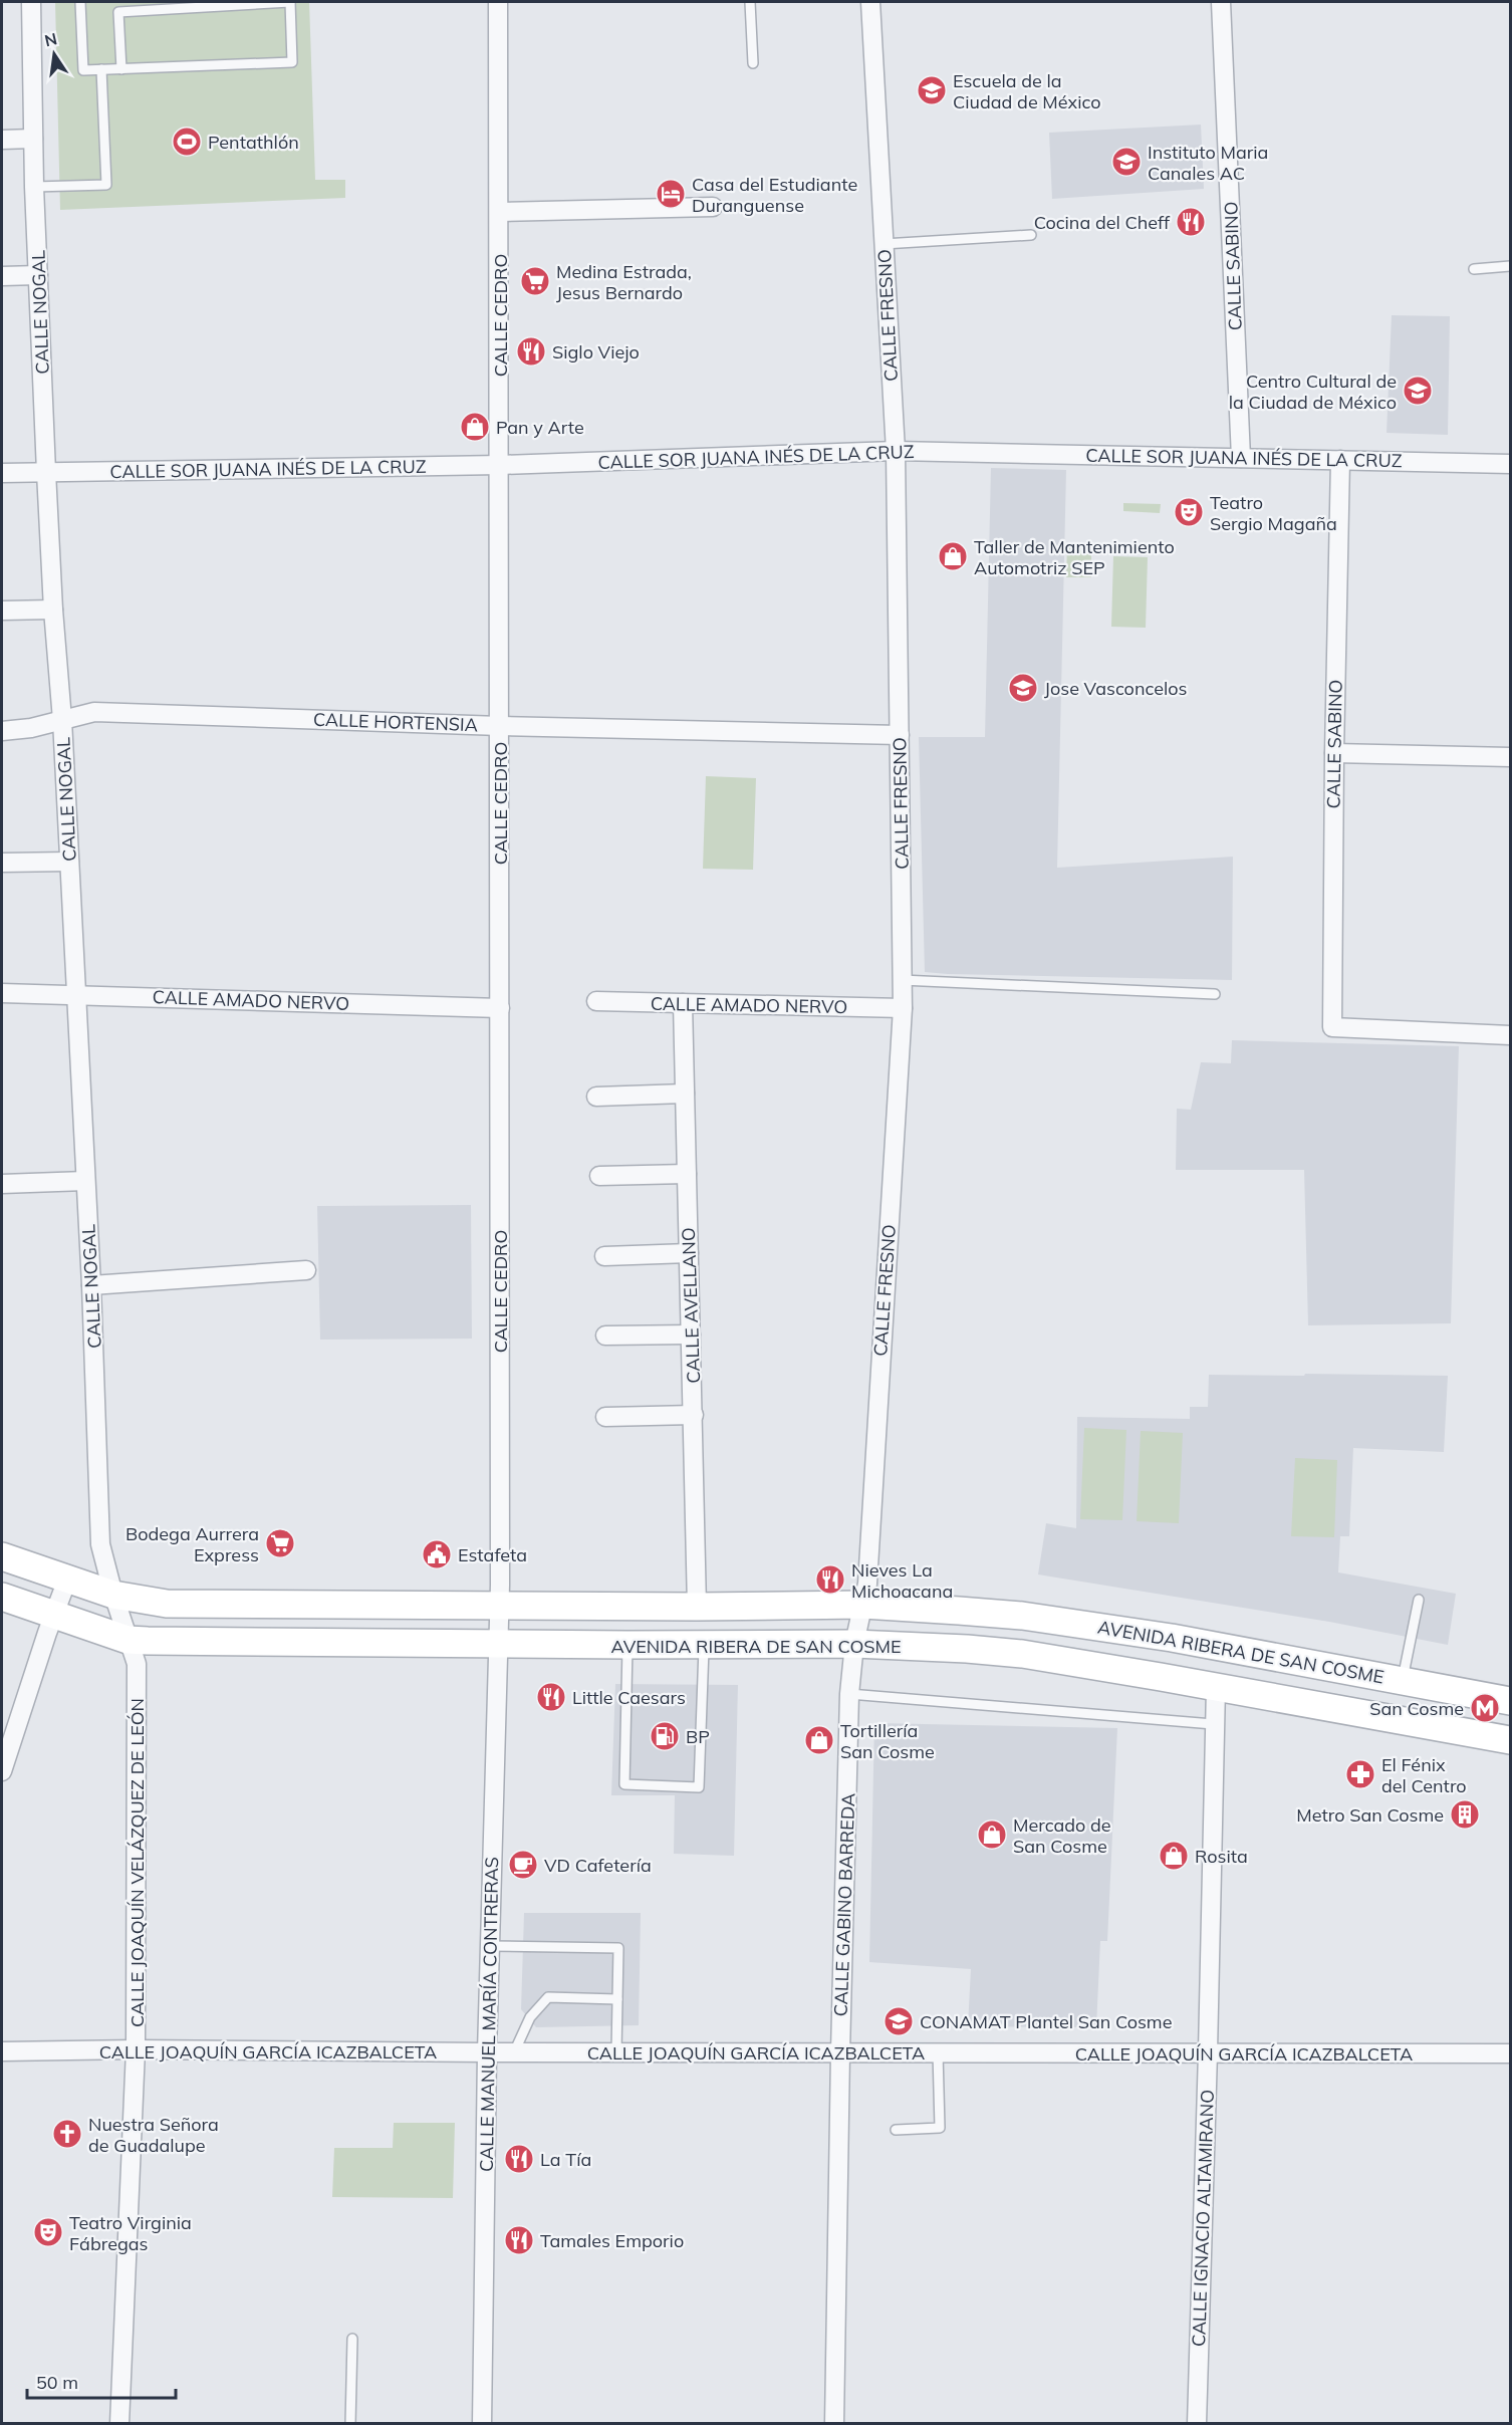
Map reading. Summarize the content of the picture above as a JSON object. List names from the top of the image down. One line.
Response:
{"streets":{"main road":["AVENIDA RIBERA DE SAN COSME"],"street":["CALLE SABINO","CALLE NOGAL","CALLE CEDRO","CALLE FRESNO","CALLE SOR JUANA INÉS DE LA CRUZ","CALLE HORTENSIA","CALLE AMADO NERVO","CALLE AVELLANO","CALLE JOAQUÍN VELÁZQUEZ DE LEÓN","CALLE GABINO BARREDA","CALLE MANUEL MARÍA CONTRERAS","CALLE JOAQUÍN GARCÍA ICAZBALCETA","CALLE IGNACIO ALTAMIRANO"]},"crossings":[["CALLE SABINO","CALLE SOR JUANA INÉS DE LA CRUZ"],["CALLE NOGAL","CALLE SOR JUANA INÉS DE LA CRUZ"],["CALLE NOGAL","CALLE HORTENSIA"],["CALLE NOGAL","CALLE AMADO NERVO"],["CALLE NOGAL","AVENIDA RIBERA DE SAN COSME"],["CALLE NOGAL","CALLE JOAQUÍN VELÁZQUEZ DE LEÓN"],["CALLE CEDRO","CALLE SOR JUANA INÉS DE LA CRUZ"],["CALLE CEDRO","CALLE HORTENSIA"],["CALLE CEDRO","CALLE AMADO NERVO"],["CALLE CEDRO","AVENIDA RIBERA DE SAN COSME"],["CALLE CEDRO","CALLE MANUEL MARÍA CONTRERAS"],["CALLE FRESNO","CALLE SOR JUANA INÉS DE LA CRUZ"],["CALLE FRESNO","CALLE HORTENSIA"],["CALLE FRESNO","CALLE AMADO NERVO"],["CALLE FRESNO","AVENIDA RIBERA DE SAN COSME"],["CALLE FRESNO","CALLE GABINO BARREDA"],["CALLE AMADO NERVO","CALLE AVELLANO"],["CALLE AVELLANO","AVENIDA RIBERA DE SAN COSME"],["AVENIDA RIBERA DE SAN COSME","CALLE JOAQUÍN VELÁZQUEZ DE LEÓN"],["AVENIDA RIBERA DE SAN COSME","CALLE GABINO BARREDA"],["AVENIDA RIBERA DE SAN COSME","CALLE MANUEL MARÍA CONTRERAS"],["AVENIDA RIBERA DE SAN COSME","CALLE IGNACIO ALTAMIRANO"],["CALLE JOAQUÍN VELÁZQUEZ DE LEÓN","CALLE JOAQUÍN GARCÍA ICAZBALCETA"],["CALLE GABINO BARREDA","CALLE JOAQUÍN GARCÍA ICAZBALCETA"],["CALLE MANUEL MARÍA CONTRERAS","CALLE JOAQUÍN GARCÍA ICAZBALCETA"],["CALLE JOAQUÍN GARCÍA ICAZBALCETA","CALLE IGNACIO ALTAMIRANO"]],"places":{"school or university":["Escuela de la Ciudad de México","Instituto Maria Canales AC","Centro Cultural de la Ciudad de México","Jose Vasconcelos","CONAMAT Plantel San Cosme"],"sports":["Pentathlón"],"hotel":["Casa del Estudiante Duranguense"],"restaurant":["Cocina del Cheff","Siglo Viejo","Nieves La Michoacana","Little Caesars","La Tía","Tamales Emporio"],"supermarket":["Medina Estrada, Jesus Bernardo","Bodega Aurrera Express"],"shop":["Pan y Arte","Taller de Mantenimiento Automotriz SEP","Tortillería San Cosme","Mercado de San Cosme","Rosita"],"theatre":["Teatro Sergio Magaña","Teatro Virginia Fábregas"],"public building":["Estafeta"],"metro station":["San Cosme"],"fuel station":["BP"],"pharmacy":["El Fénix del Centro"],"building":["Metro San Cosme"],"cafe":["VD Cafetería"],"church":["Nuestra Señora de Guadalupe"]},"scale_bar":"50 m","north":"top"}
